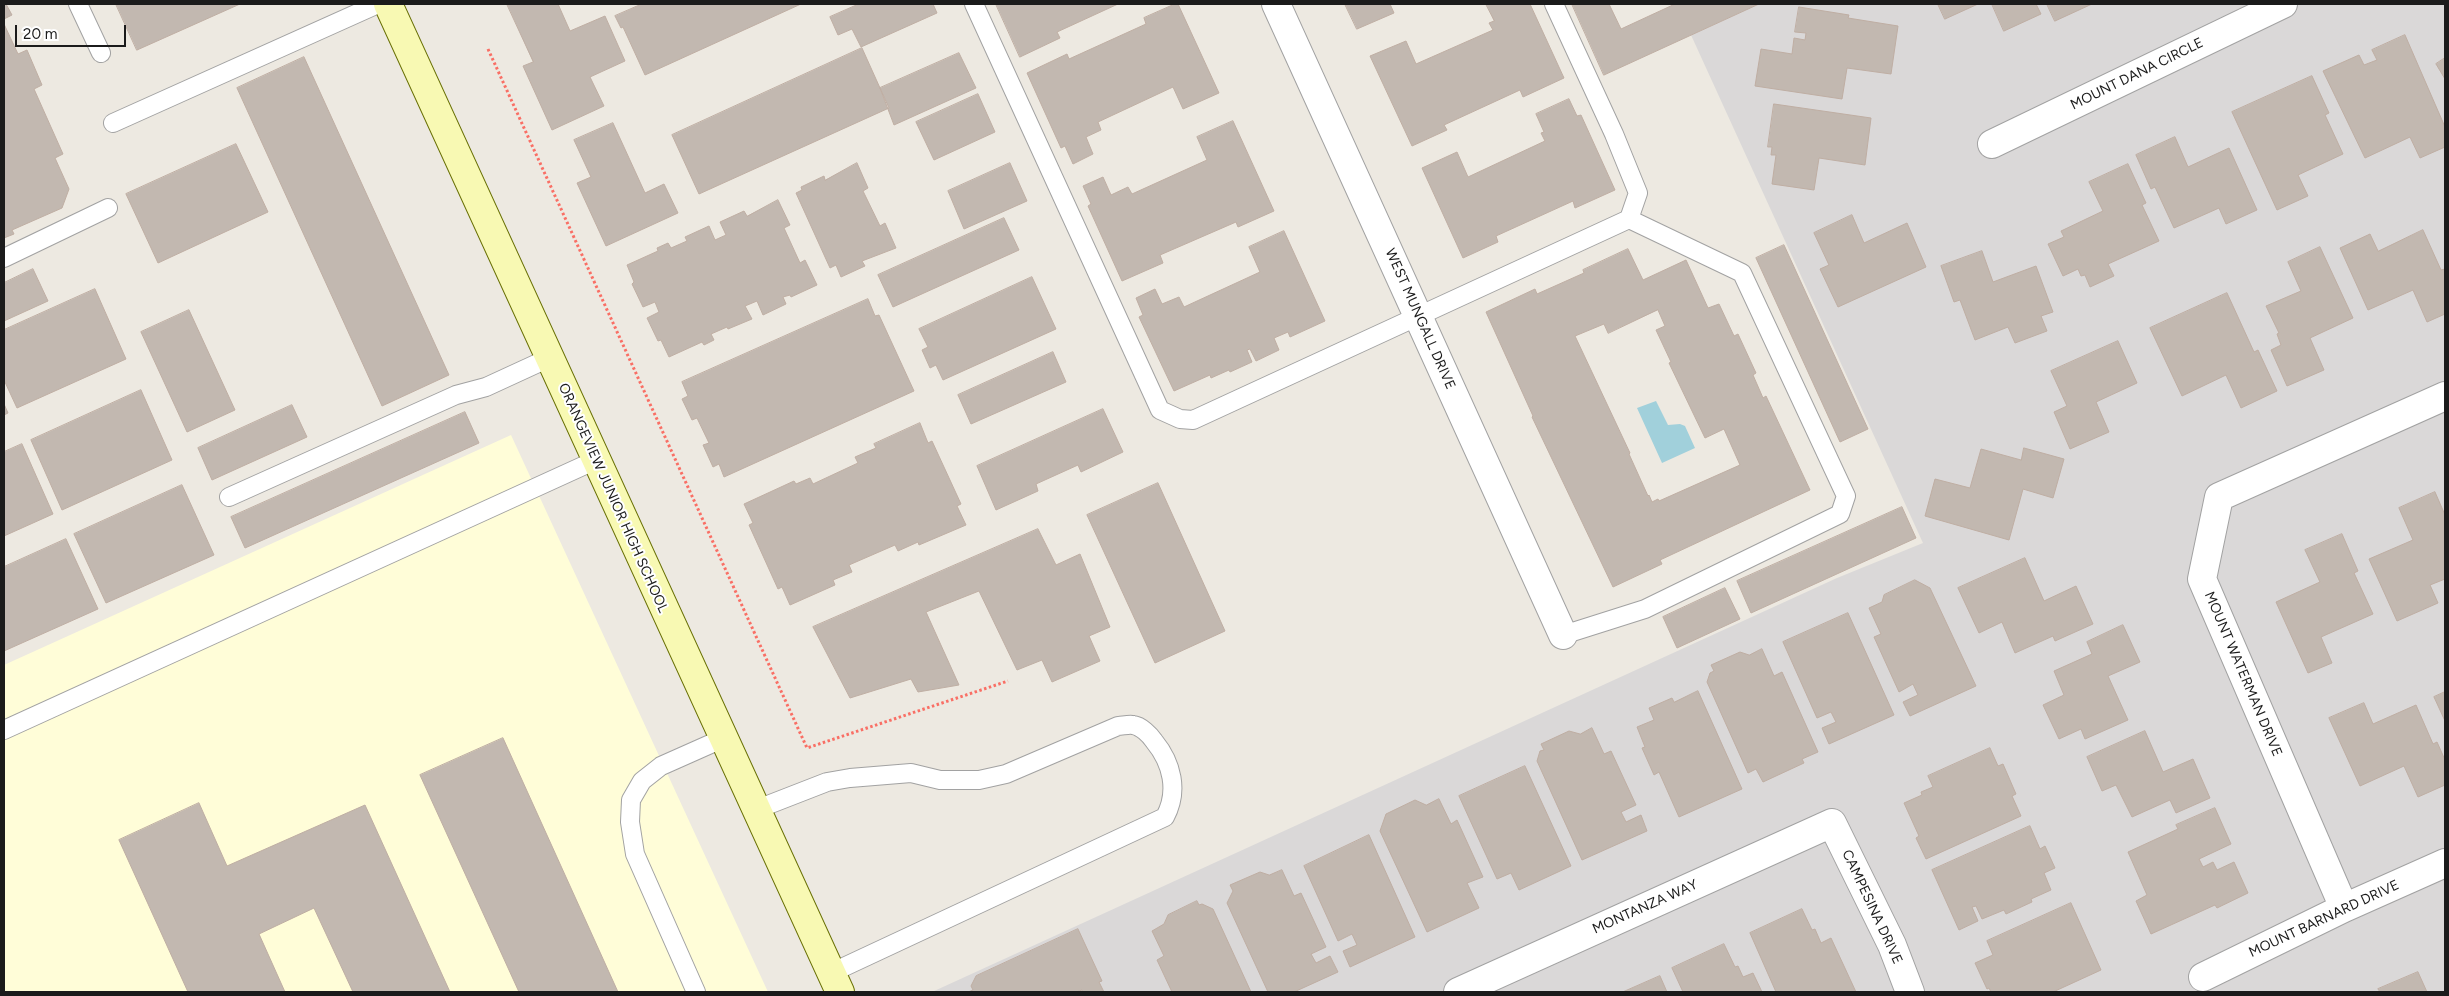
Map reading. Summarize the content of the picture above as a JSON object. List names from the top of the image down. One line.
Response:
{"streets":{"main road":["ORANGEVIEW JUNIOR HIGH SCHOOL"],"street":["MOUNT DANA CIRCLE","WEST MUNGALL DRIVE","MOUNT WATERMAN DRIVE","MONTANZA WAY","CAMPESINA DRIVE","MOUNT BARNARD DRIVE"]},"crossings":[["MOUNT WATERMAN DRIVE","MOUNT BARNARD DRIVE"],["MONTANZA WAY","CAMPESINA DRIVE"]],"scale_bar":"20 m"}
